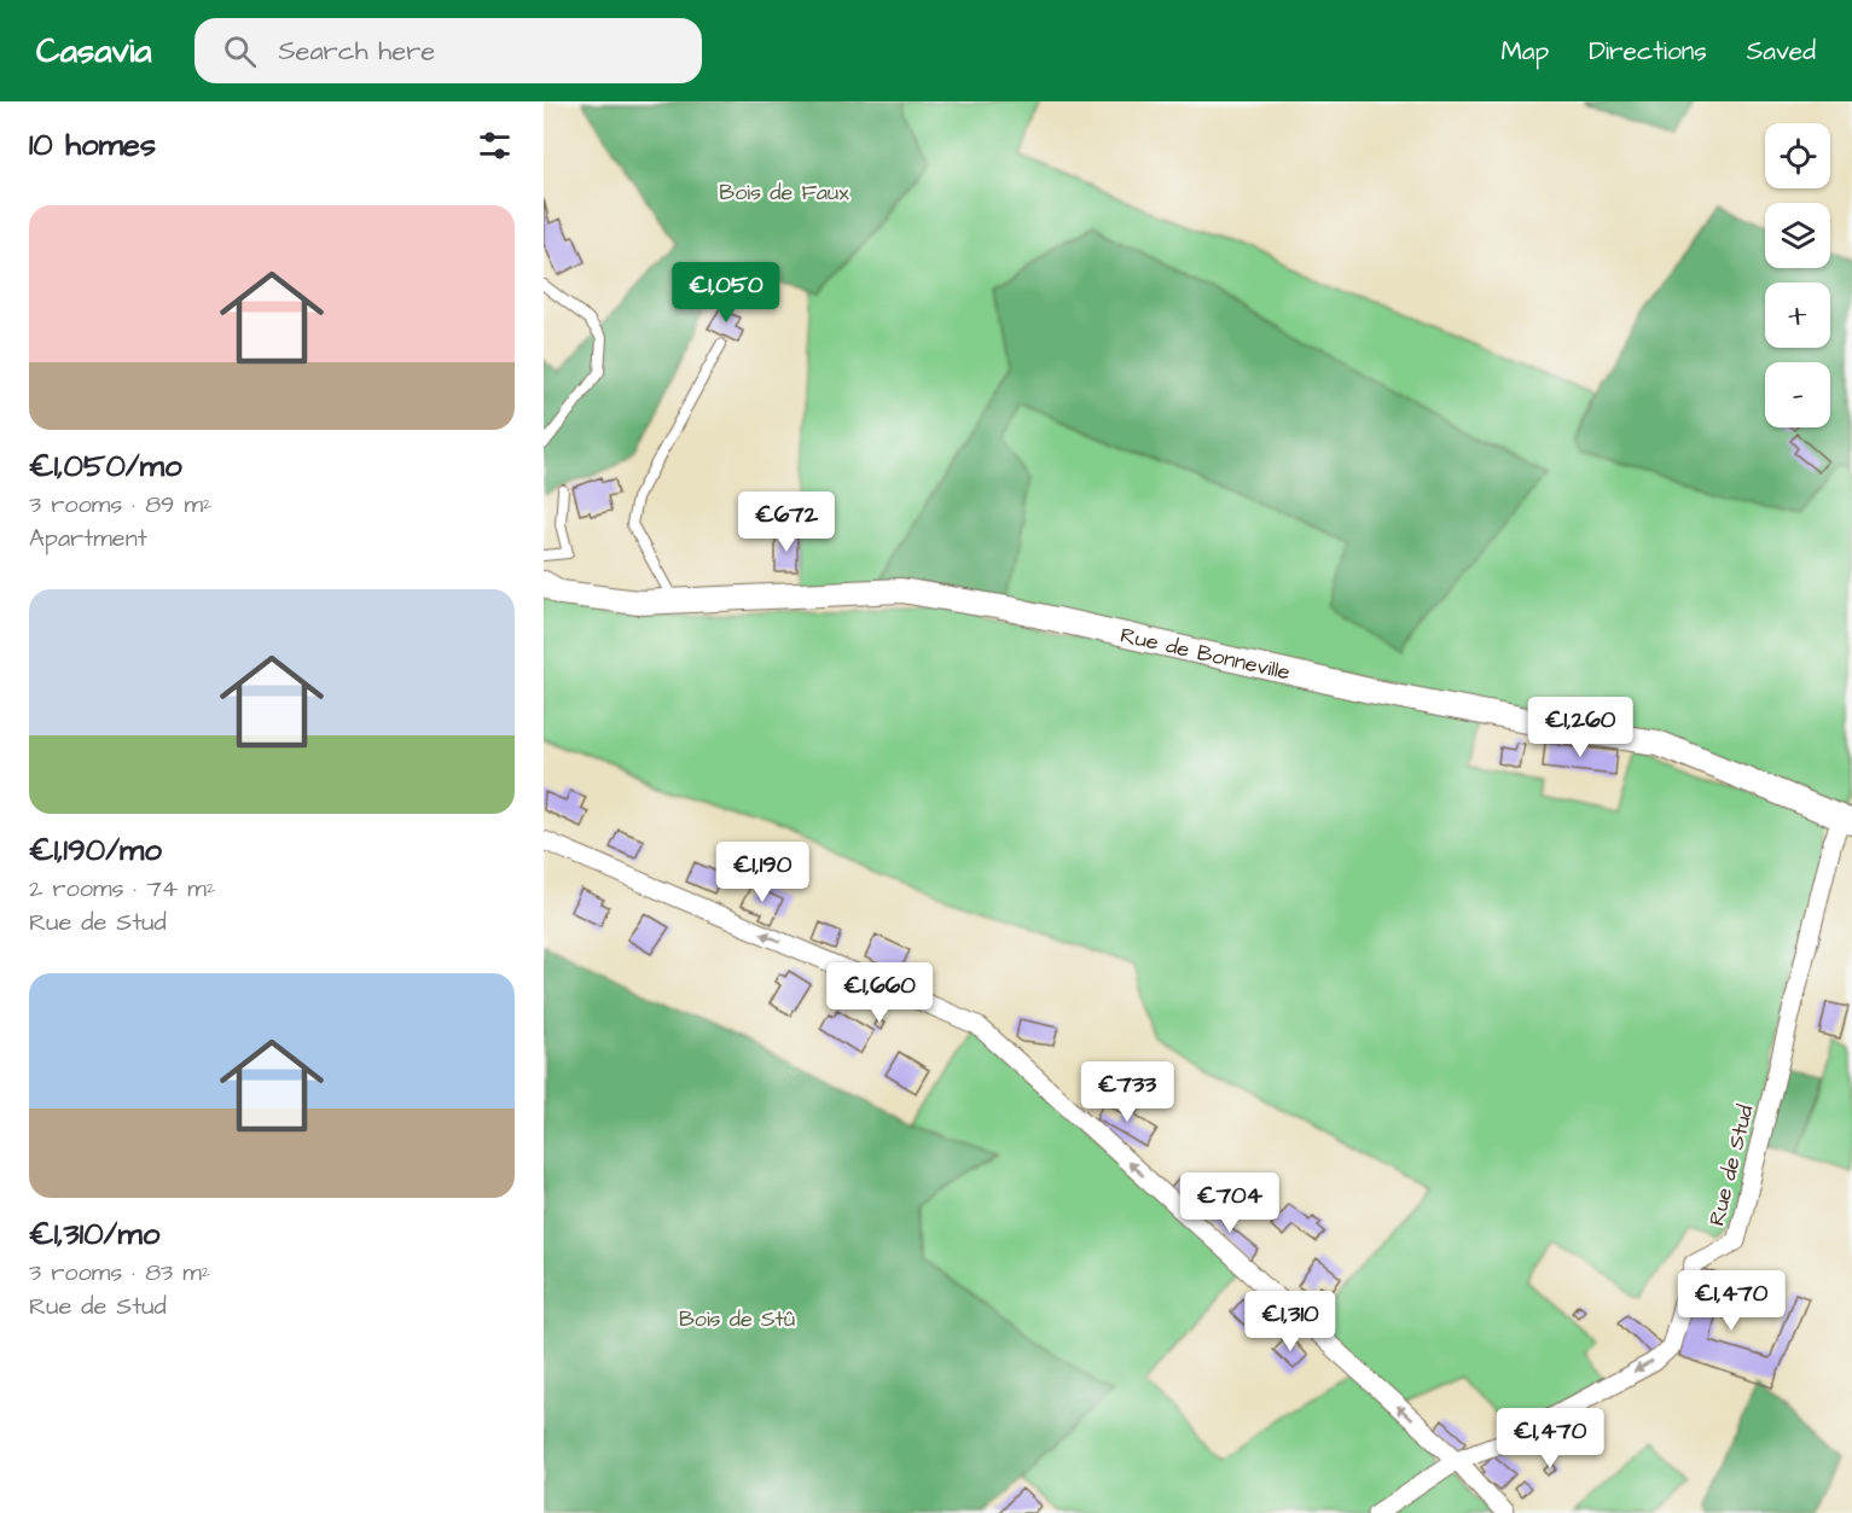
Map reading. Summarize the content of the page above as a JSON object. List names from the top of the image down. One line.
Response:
{"streets":{"street":["Rue de Bonneville","Rue de Stud"]},"crossings":[["Rue de Bonneville","Rue de Stud"]],"one_way":["Rue de Stud"],"parks":["Bois de Faux","Bois de Stû"],"page":{"header":"Casavia","search":"Search here","nav":["Map","Directions","Saved"],"heading":"10 homes","map_buttons":["+","−"],"list":[{"name":"€1,050/mo","note":"3 rooms · 89 m² · Apartment"},{"name":"€1,190/mo","note":"2 rooms · 74 m² · Rue de Stud"},{"name":"€1,310/mo","note":"3 rooms · 83 m² · Rue de Stud"}],"price":["€1,050","€672","€1,260","€1,190","€1,660","€733","€704","€1,470","€1,310","€1,470"]}}
